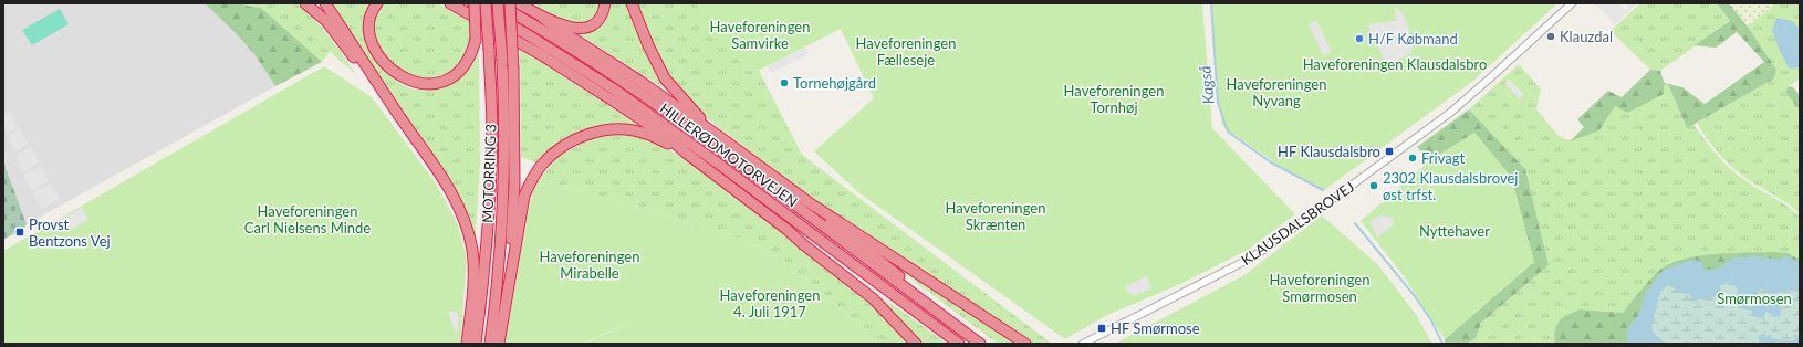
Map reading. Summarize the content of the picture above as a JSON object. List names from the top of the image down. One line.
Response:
{"streets":{"highway":["HILLERØDMOTORVEJEN","MOTORRING 3"],"street":["KLAUSDALSBROVEJ"]},"crossings":[["HILLERØDMOTORVEJEN","MOTORRING 3"]],"water":["Kagså"],"parks":["Haveforeningen Samvirke","Haveforeningen Fælleseje","Haveforeningen Klausdalsbro","Haveforeningen Nyvang","Haveforeningen Tornhøj","Haveforeningen Skrænten","Haveforeningen Carl Nielsens Minde","Nyttehaver","Haveforeningen Mirabelle","Haveforeningen Smørmosen","Haveforeningen 4. Juli 1917","Smørmosen"],"places":{"other":["Klauzdal","H/F Købmand","Tornehøjgård","Frivagt","2302 Klausdalsbrovej øst trfst."],"transit":["HF Klausdalsbro","Provst Bentzons Vej","HF Smørmose"]}}
